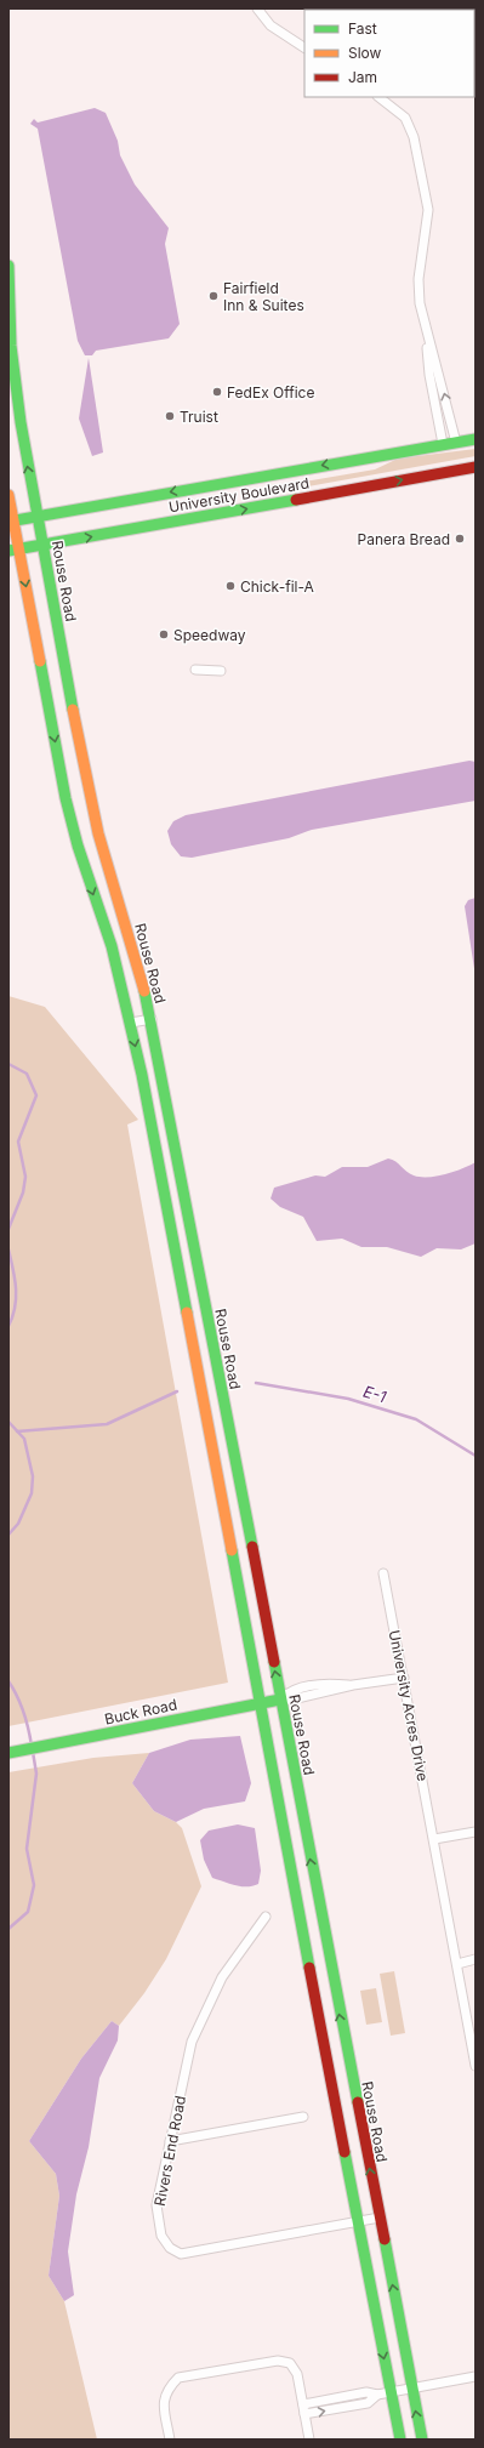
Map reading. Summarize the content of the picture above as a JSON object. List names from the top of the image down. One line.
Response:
{"streets":{"street":["University Boulevard","Rouse Road","University Acres Drive","Buck Road","Rivers End Road"]},"crossings":[["University Boulevard","Rouse Road"],["Rouse Road","Buck Road"],["Rouse Road","Rivers End Road"],["University Acres Drive","Buck Road"]],"water":["E-1"],"places":["Fairfield Inn & Suites","FedEx Office","Truist","Panera Bread","Chick-fil-A","Speedway"],"legend":["Fast","Slow","Jam"]}
